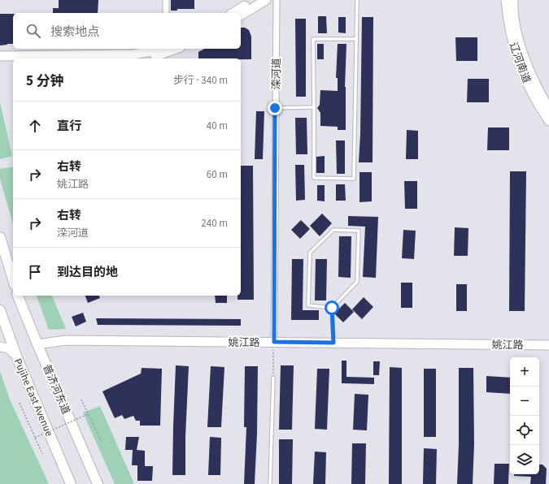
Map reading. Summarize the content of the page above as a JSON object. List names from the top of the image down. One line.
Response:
{"streets":{"main road":["普济河东道","Pujihe East Avenue"],"street":["辽河南道","滦河道","姚江路"]},"crossings":[["滦河道","姚江路"],["姚江路","普济河东道"]],"page":{"search":"搜索地点","heading":["5 分钟","步行 · 340 m"],"list":[["直行","40 m"],["右转","姚江路","60 m"],["右转","滦河道","240 m"],"到达目的地"],"map_buttons":["+","−"]}}
